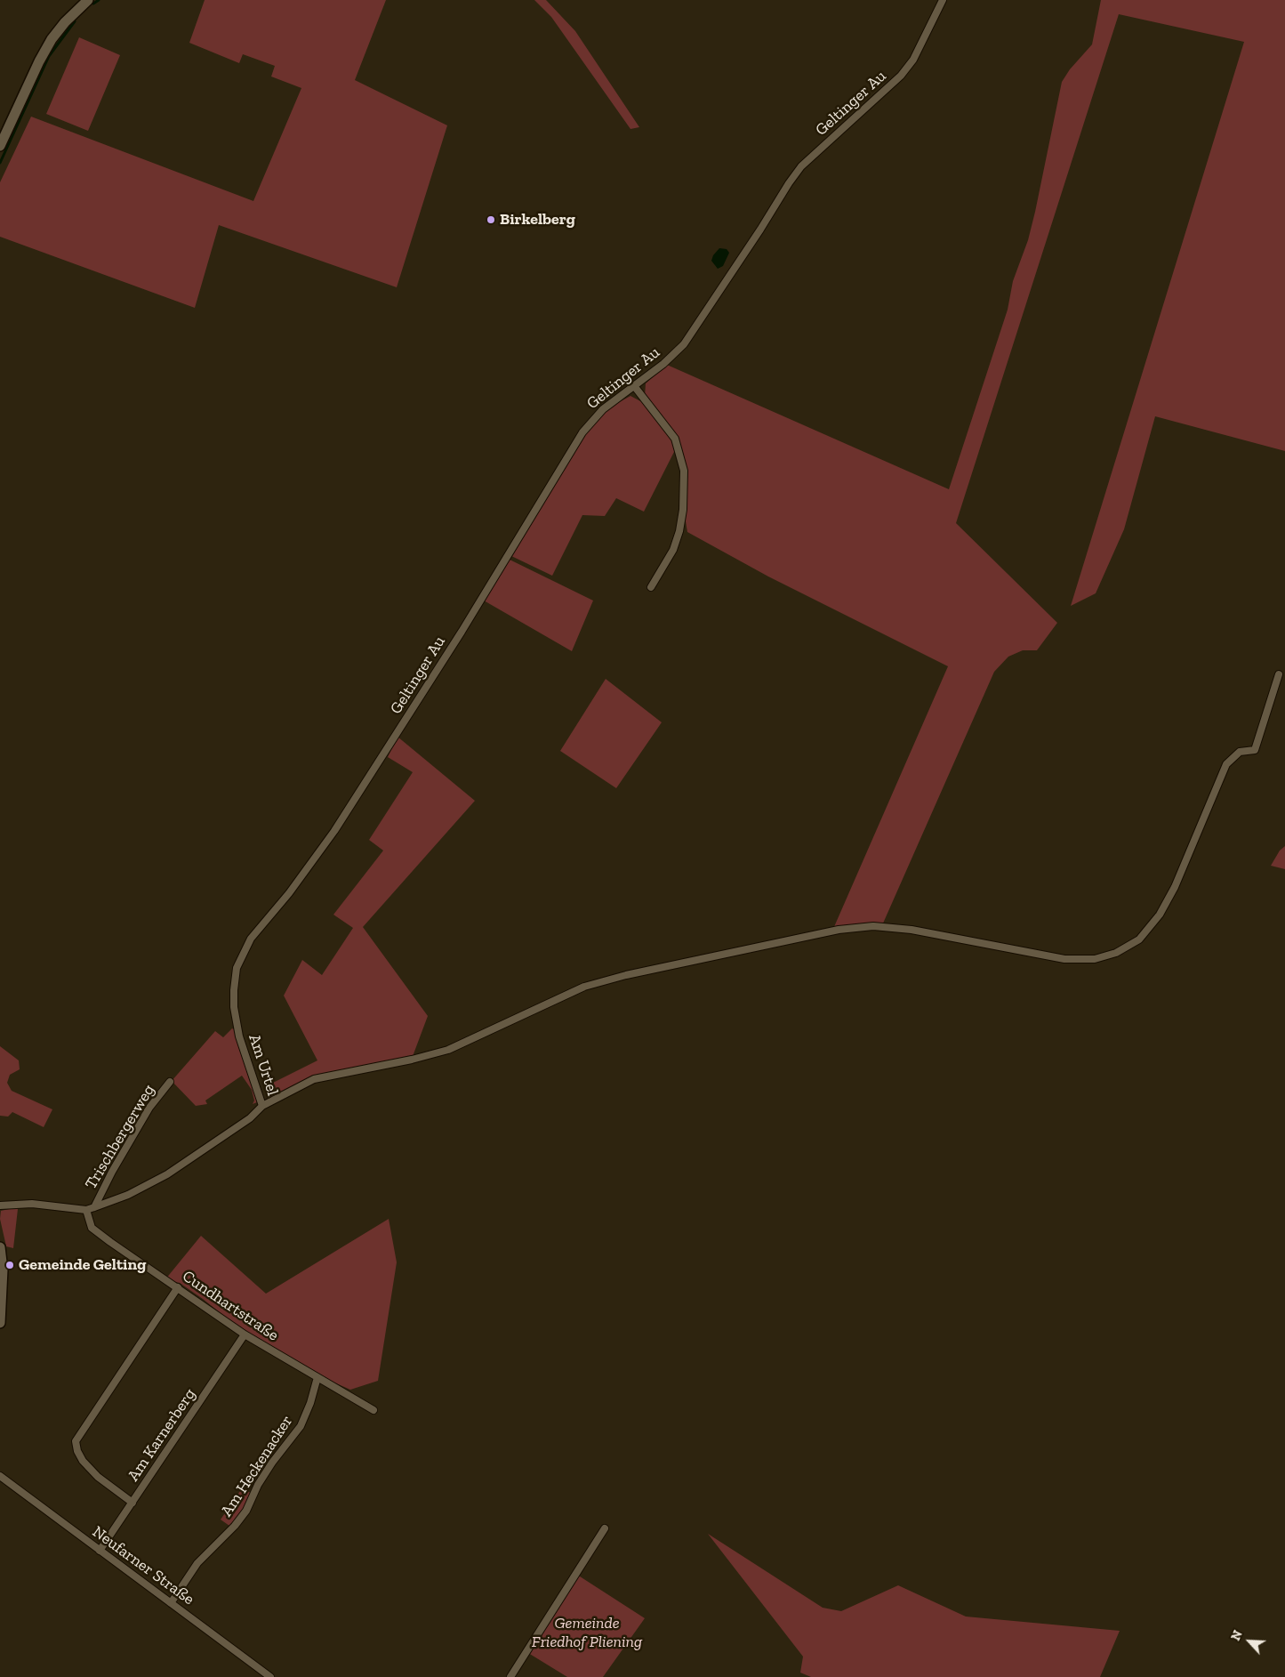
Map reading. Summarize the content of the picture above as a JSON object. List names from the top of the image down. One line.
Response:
{"streets":{"street":["Geltinger Au","Am Urtel","Trischbergerweg","Cundhartstraße","Am Karnerberg","Am Heckenacker","Neufarner Straße"]},"crossings":[["Geltinger Au","Am Urtel"],["Am Urtel","Trischbergerweg"],["Am Urtel","Cundhartstraße"],["Cundhartstraße","Am Karnerberg"],["Cundhartstraße","Am Heckenacker"],["Am Karnerberg","Neufarner Straße"],["Am Heckenacker","Neufarner Straße"]],"parks":["Gemeinde Friedhof Pliening"],"places":["Birkelberg","Gemeinde Gelting"],"north":"top left"}
